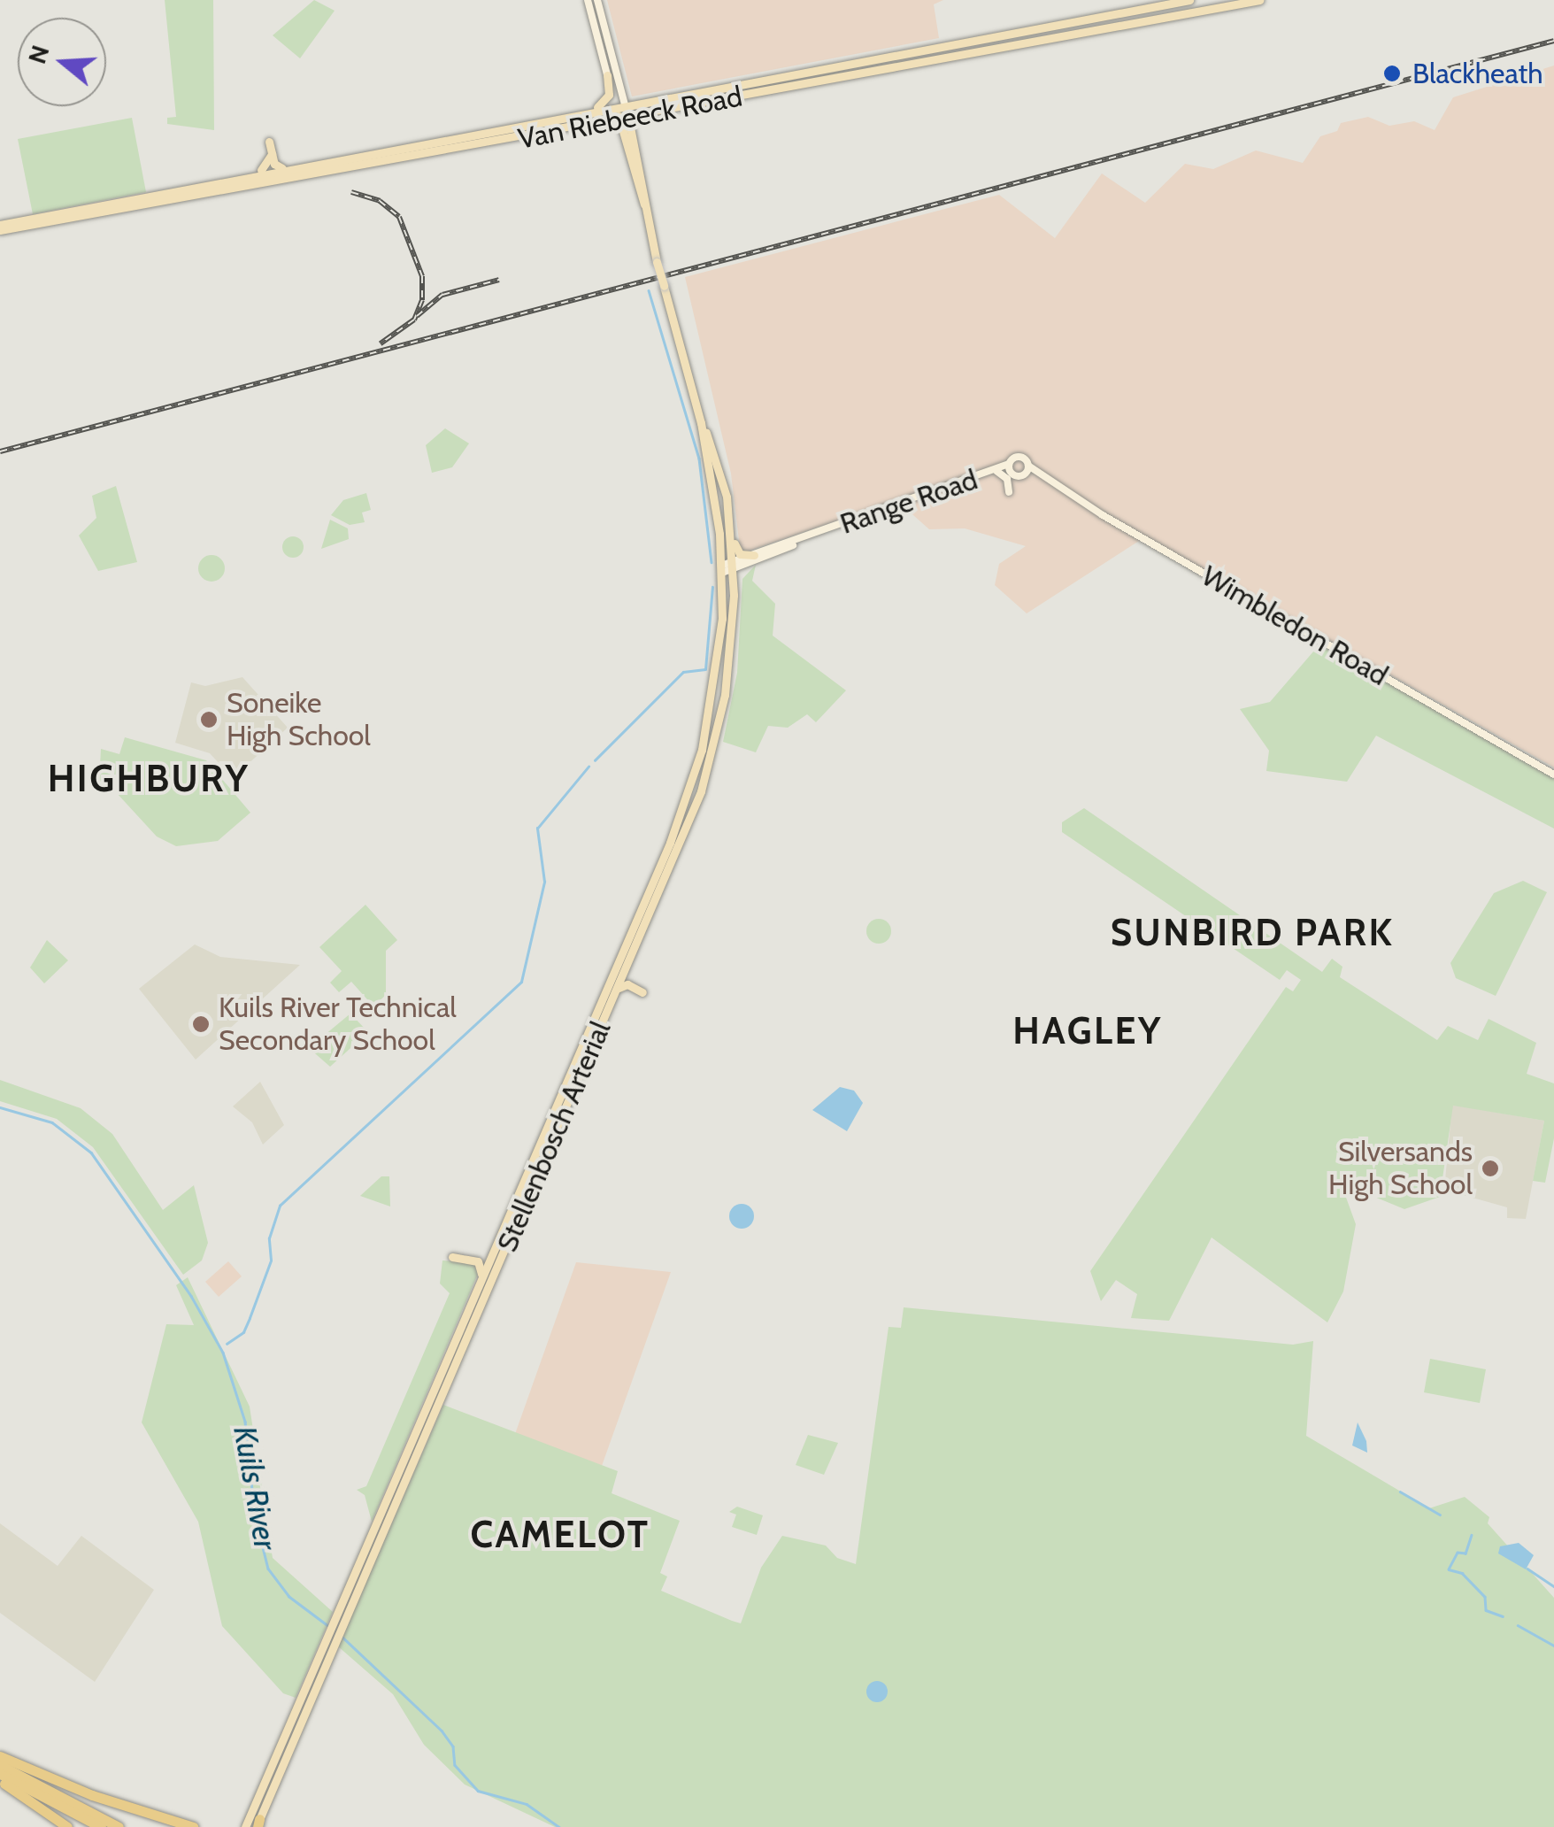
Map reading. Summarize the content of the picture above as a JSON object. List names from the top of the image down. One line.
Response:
{"streets":{"main road":["Van Riebeeck Road","Range Road","Wimbledon Road","Stellenbosch Arterial"]},"crossings":[["Van Riebeeck Road","Stellenbosch Arterial"],["Range Road","Stellenbosch Arterial"]],"districts":["HIGHBURY","SUNBIRD PARK","HAGLEY","CAMELOT"],"water":["Kuils River"],"places":["Blackheath","Soneike High School","Kuils River Technical Secondary School","Silversands High School"],"north":"left"}
